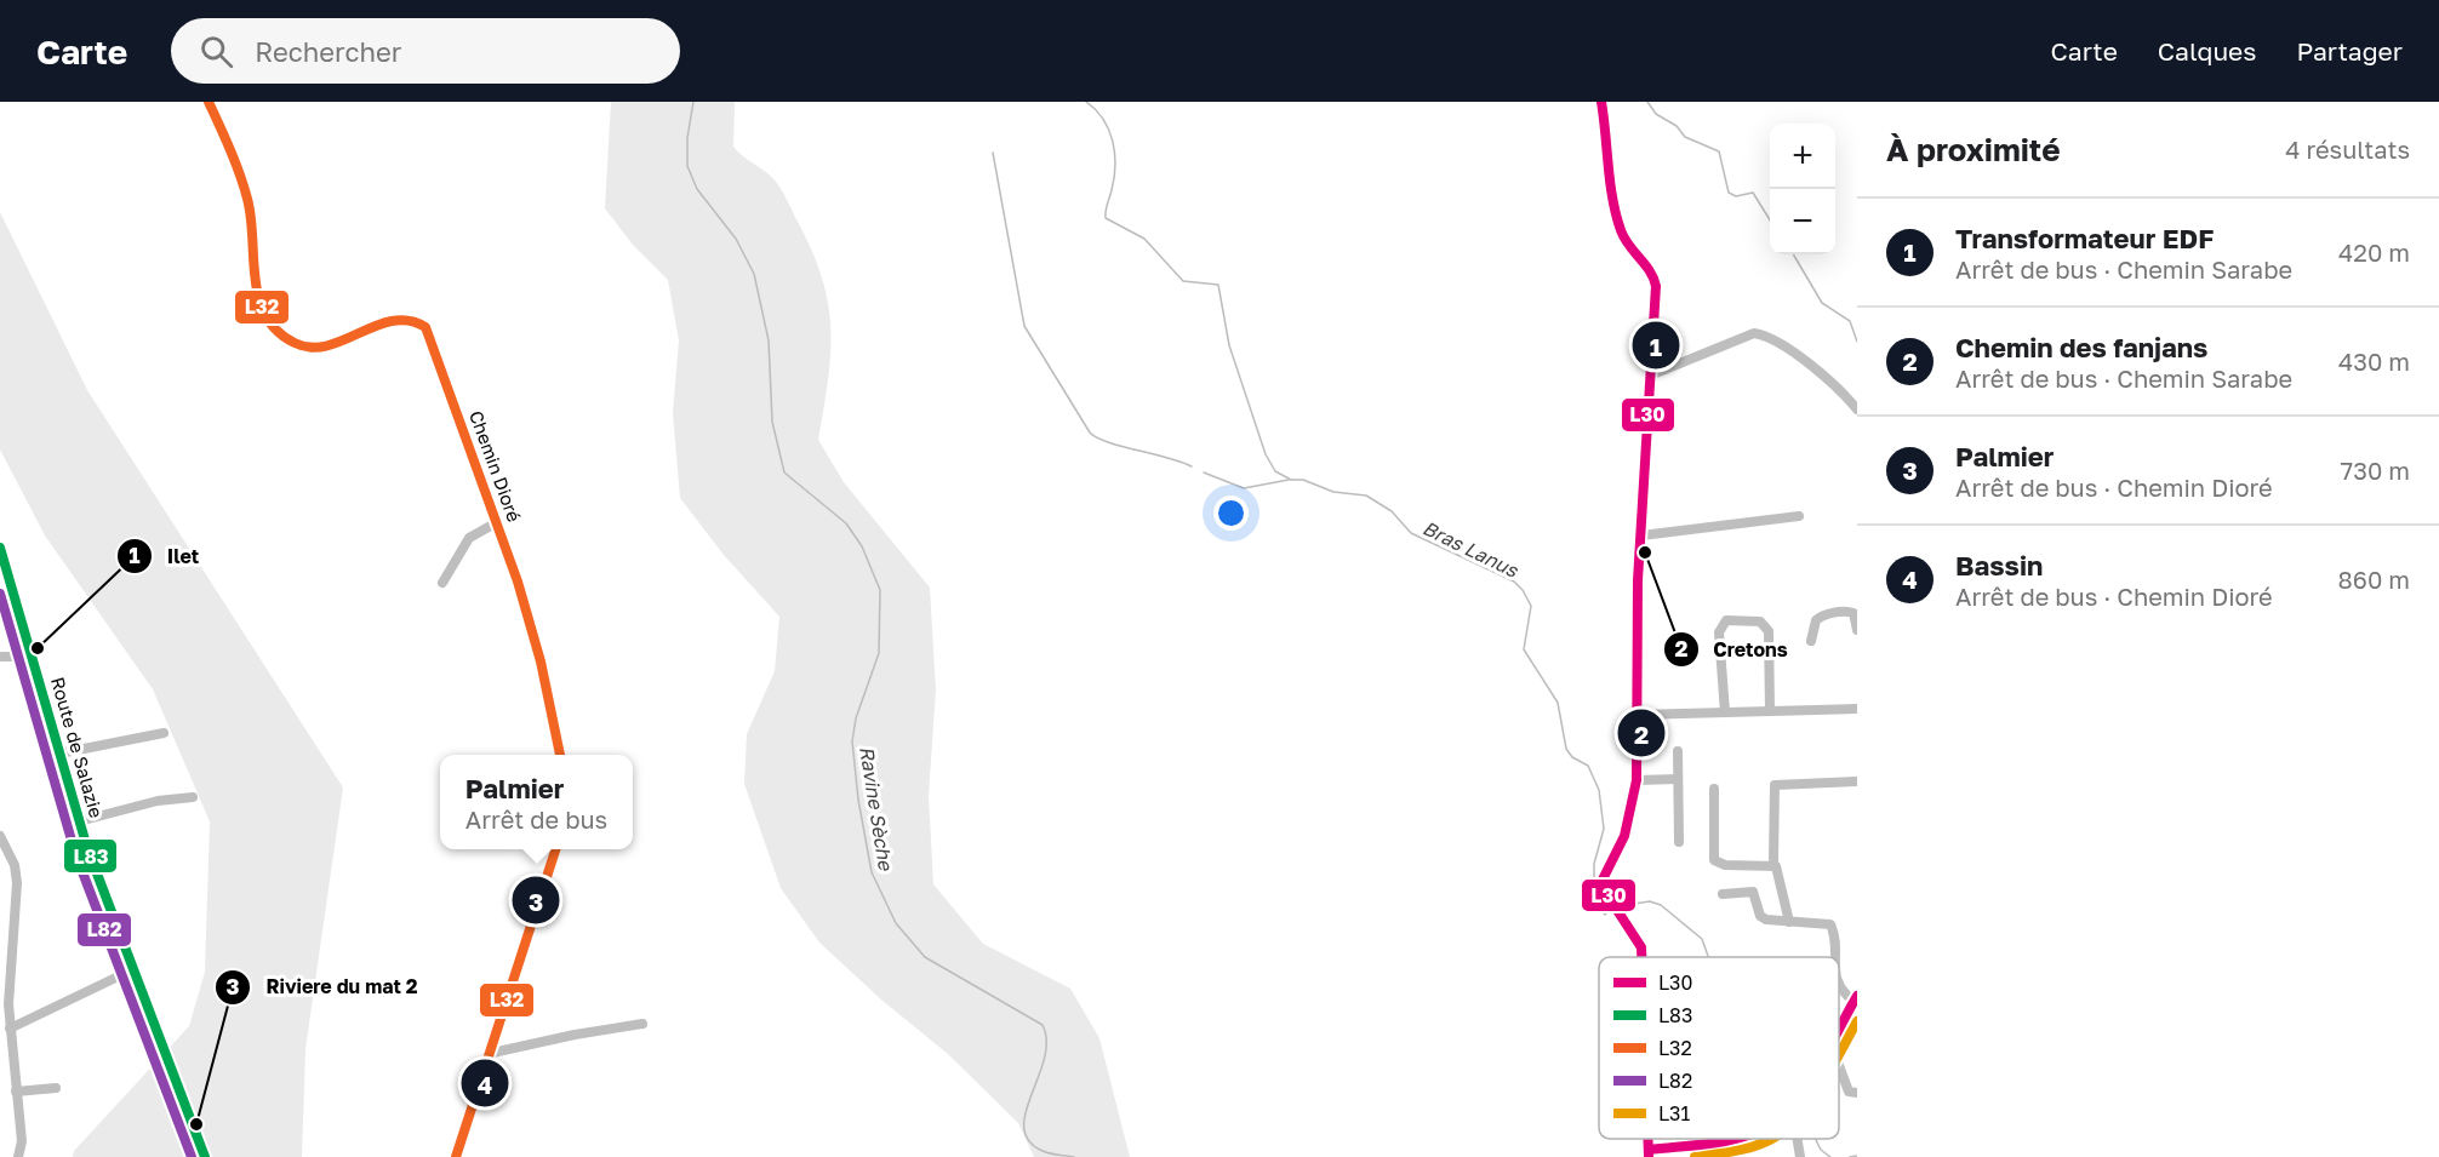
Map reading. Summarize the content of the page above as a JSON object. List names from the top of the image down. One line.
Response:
{"streets":{"main road":["Route de Salazie"],"street":["Chemin Dioré"]},"water":["Bras Lanus","Ravine Sèche"],"places":["Cretons","Ilet","Riviere du mat 2"],"lines":["transit line L30","transit line L32","transit line L83","transit line L82","transit line L31"],"legend":["L30","L83","L32","L82","L31"],"page":{"header":"Carte","search":"Rechercher","nav":["Carte","Calques","Partager"],"heading":["À proximité","4 résultats"],"map_buttons":["+","−"],"list":[{"mark":"1","name":"Transformateur EDF","note":"Arrêt de bus · Chemin Sarabe","value":"420 m"},{"mark":"2","name":"Chemin des fanjans","note":"Arrêt de bus · Chemin Sarabe","value":"430 m"},{"mark":"3","name":"Palmier","note":"Arrêt de bus · Chemin Dioré","value":"730 m"},{"mark":"4","name":"Bassin","note":"Arrêt de bus · Chemin Dioré","value":"860 m"}],"pins":["1","2","3","4"],"popup":["Palmier","Arrêt de bus"]}}
